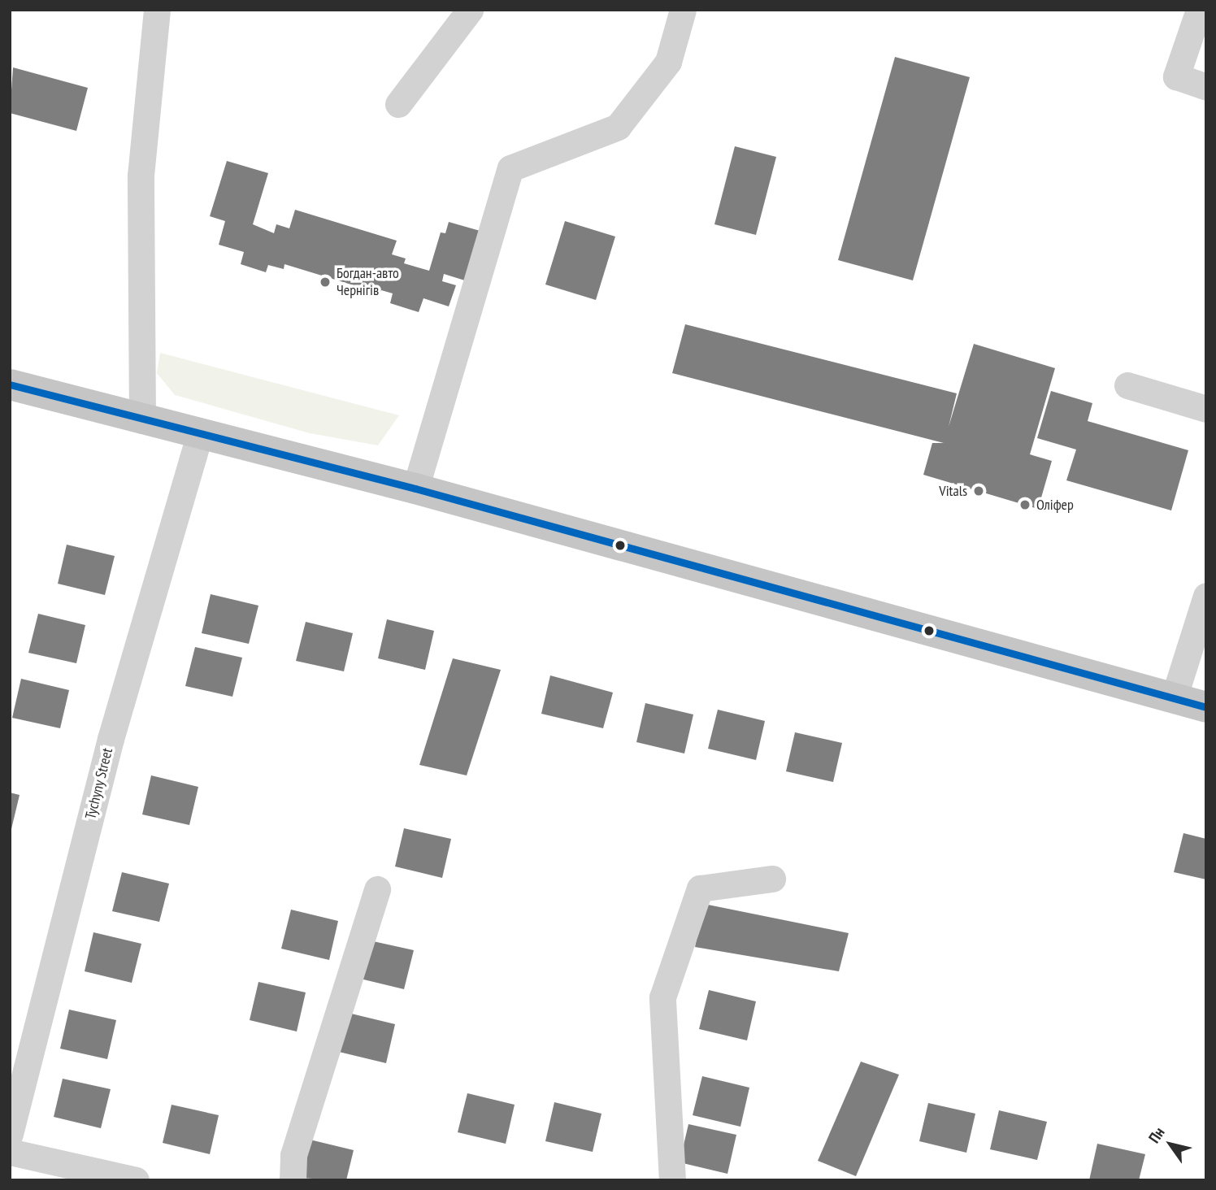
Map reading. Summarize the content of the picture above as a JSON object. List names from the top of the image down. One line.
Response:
{"streets":{"street":["Tychyny Street"]},"places":["Богдан-авто Чернігів","Vitals","Оліфер"],"north":"top left"}
